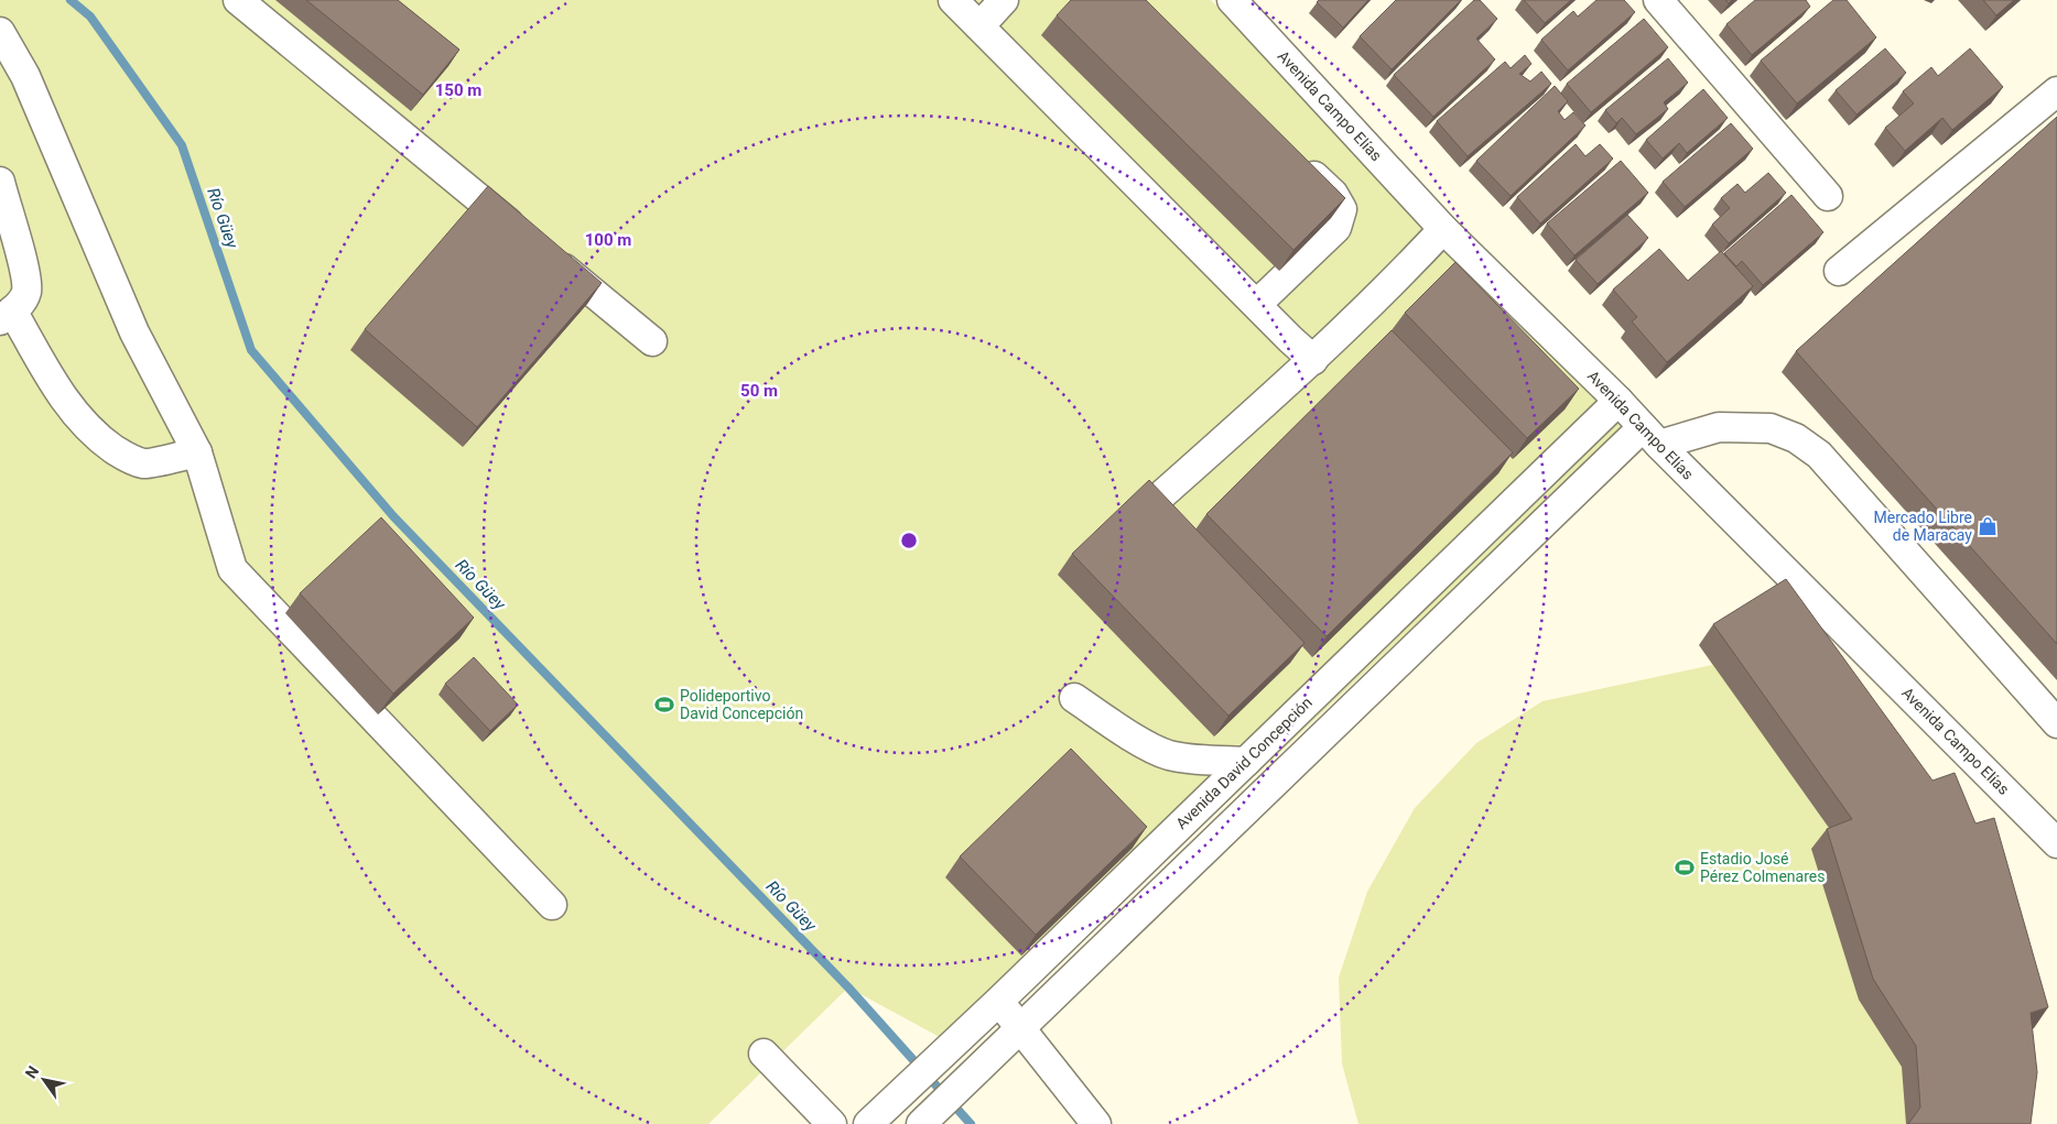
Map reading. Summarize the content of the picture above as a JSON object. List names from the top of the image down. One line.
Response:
{"streets":{"street":["Avenida Campo Elías","Avenida David Concepción"]},"crossings":[["Avenida Campo Elías","Avenida David Concepción"]],"water":["Río Güey"],"places":{"shop":["Mercado Libre de Maracay"],"sports":["Polideportivo David Concepción","Estadio José Pérez Colmenares"]},"north":"top left","rings":["150 m","100 m","50 m"]}
